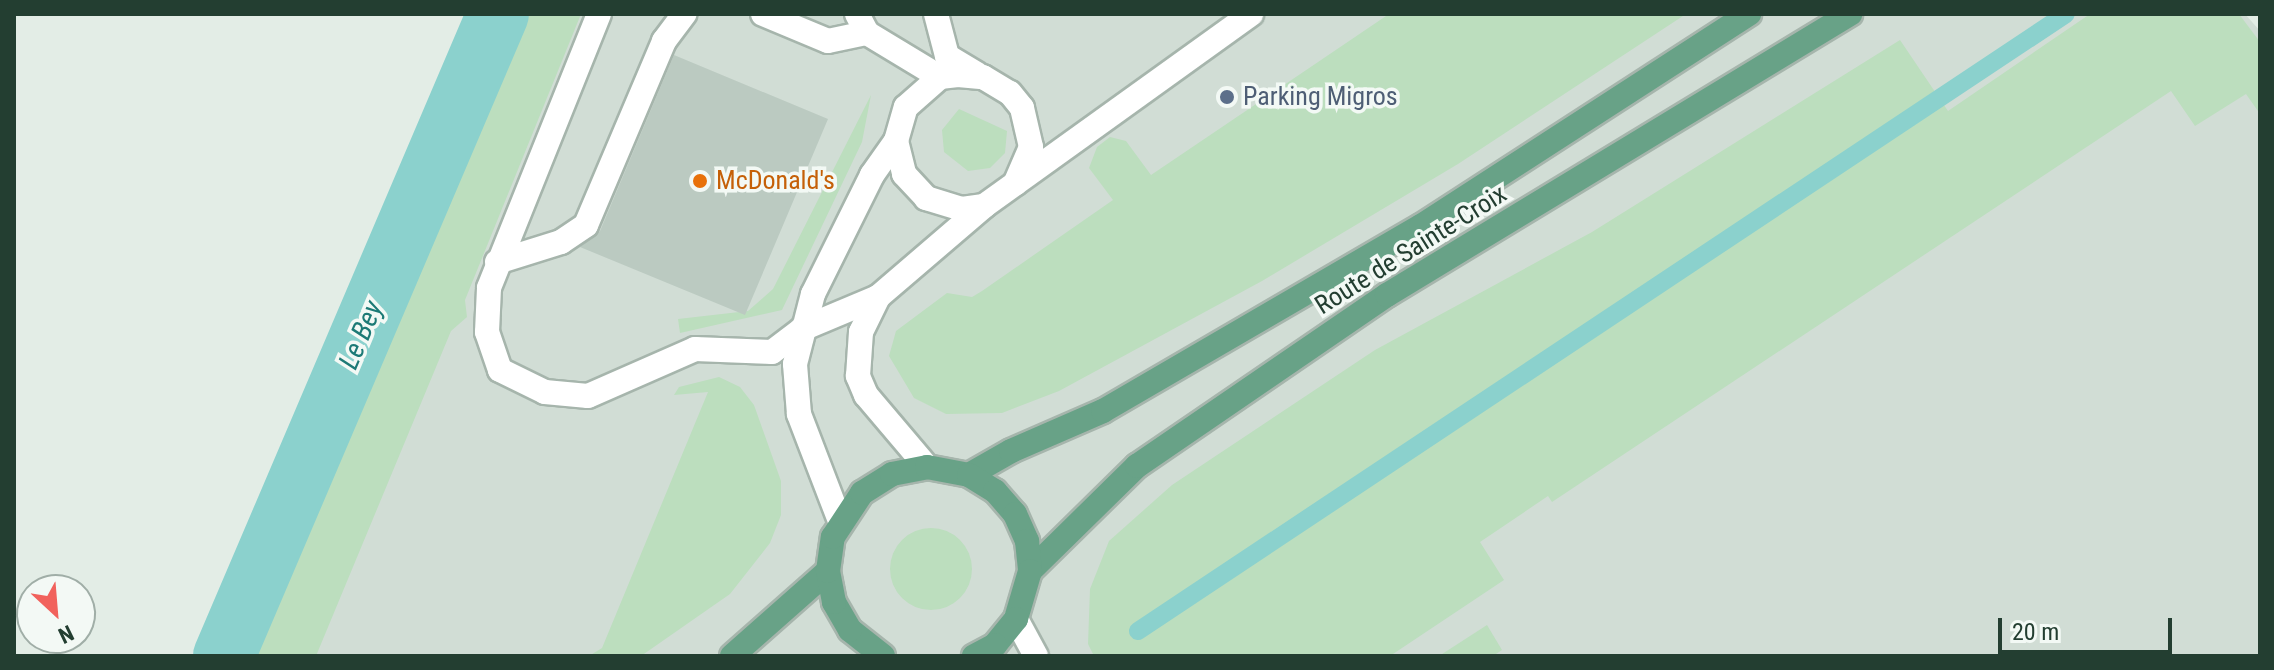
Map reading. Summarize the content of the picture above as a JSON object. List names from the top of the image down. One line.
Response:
{"streets":{"main road":["Route de Sainte-Croix"]},"water":["Le Bey"],"places":["Parking Migros","McDonald's"],"scale_bar":"20 m","north":"bottom right"}
